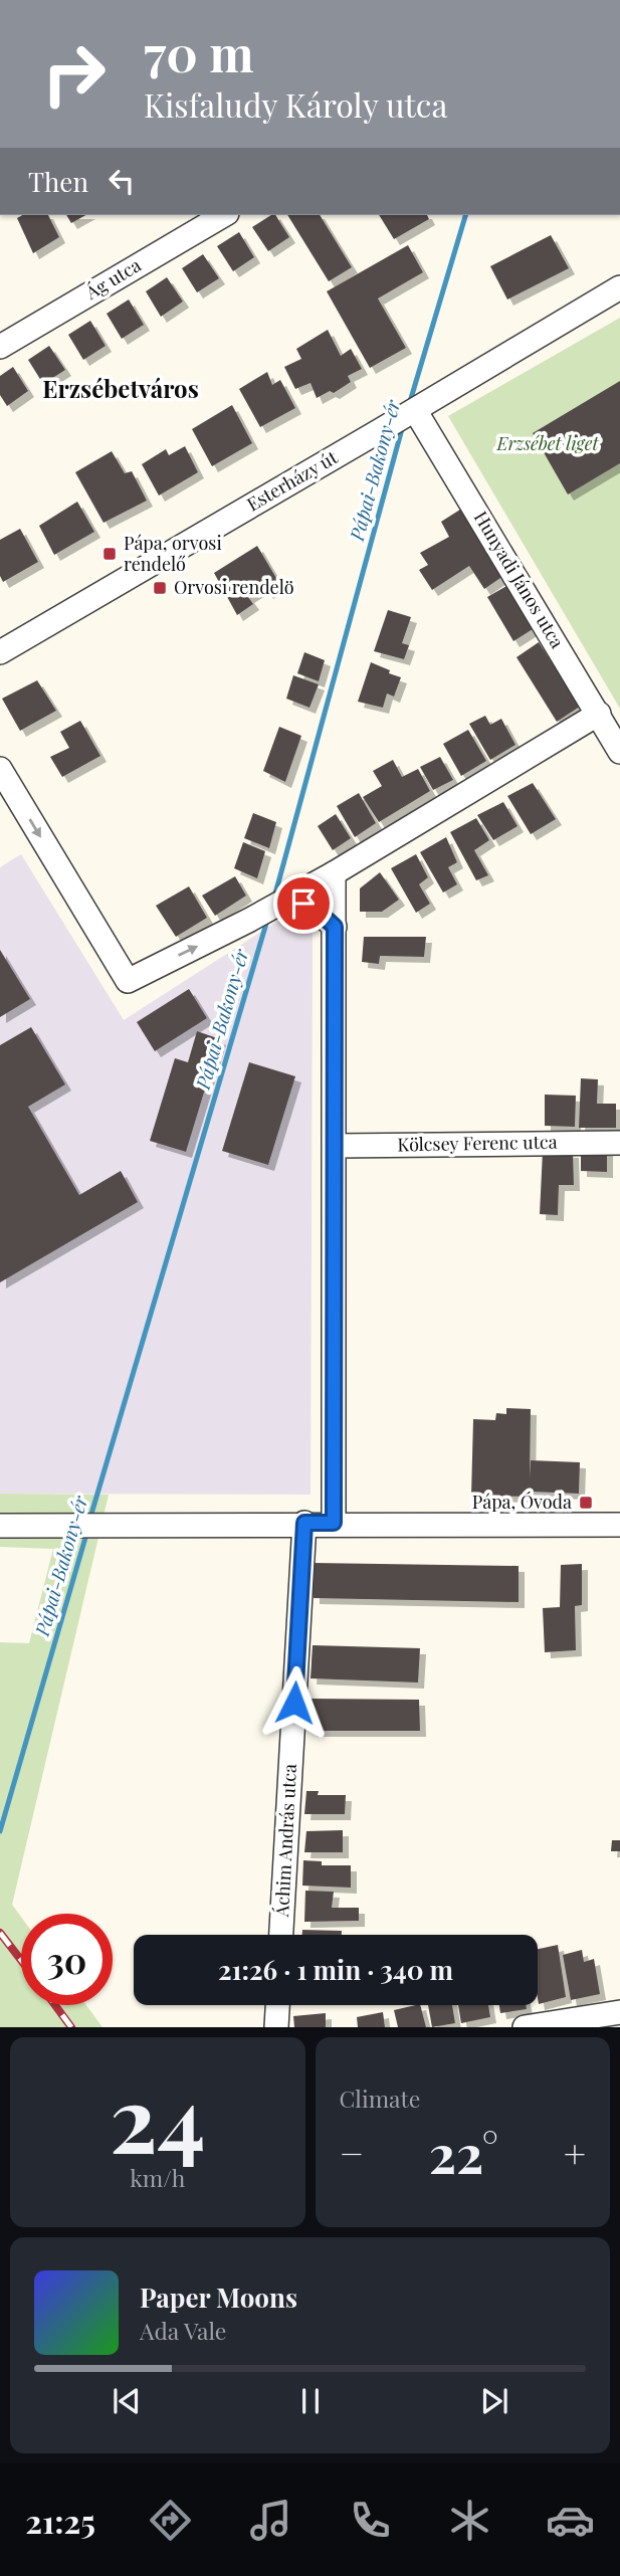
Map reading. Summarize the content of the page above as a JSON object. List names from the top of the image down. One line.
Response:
{"streets":{"street":["Ág utca","Esterházy út","Hunyadi János utca","Kölcsey Ferenc utca","Áchim András utca"]},"crossings":[["Esterházy út","Hunyadi János utca"]],"districts":["Erzsébetváros"],"water":["Pápai-Bakony-ér"],"parks":["Erzsébet liget"],"places":{"transit":["Pápa, orvosi rendelő","Orvosi rendelö","Pápa, Óvoda"]},"page":{"turn":["70 m","Kisfaludy Károly utca"],"then":"Then","limit":"30","trip":"21:26 · 1 min · 340 m","tile":[["24","km/h"],"Climate"],"heat":["−","22°","+"],"song":["Paper Moons","Ada Vale"],"tabs":"21:25"}}
